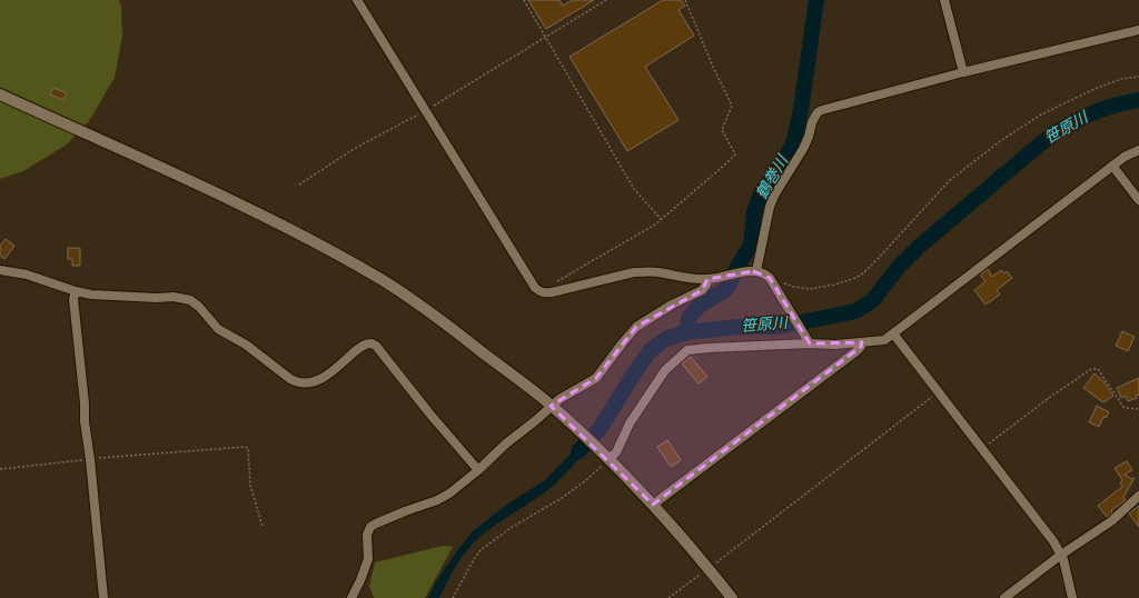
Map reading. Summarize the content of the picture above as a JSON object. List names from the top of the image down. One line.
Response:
{"water":["笹原川","鶴巻川"]}
